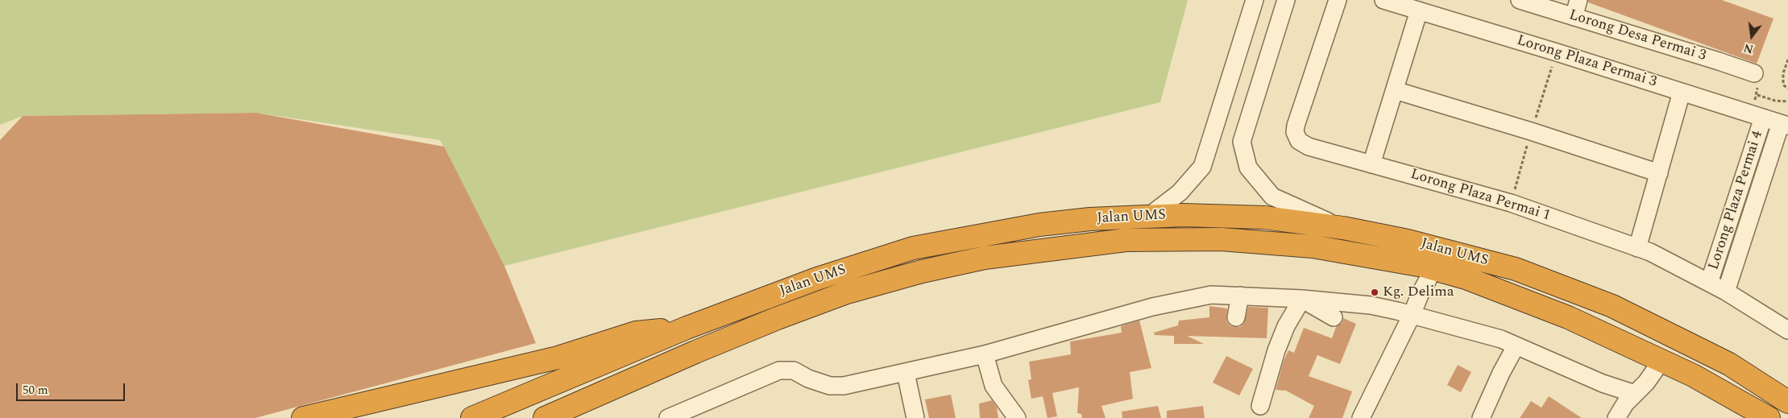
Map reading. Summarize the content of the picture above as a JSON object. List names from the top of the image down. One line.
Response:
{"streets":{"highway":["Jalan UMS"],"street":["Lorong Desa Permai 3","Lorong Plaza Permai 3","Lorong Plaza Permai 1","Lorong Plaza Permai 4"]},"crossings":[["Lorong Plaza Permai 3","Lorong Plaza Permai 4"],["Lorong Plaza Permai 1","Lorong Plaza Permai 4"]],"places":["Kg. Delima"],"scale_bar":"50 m","north":"bottom"}
